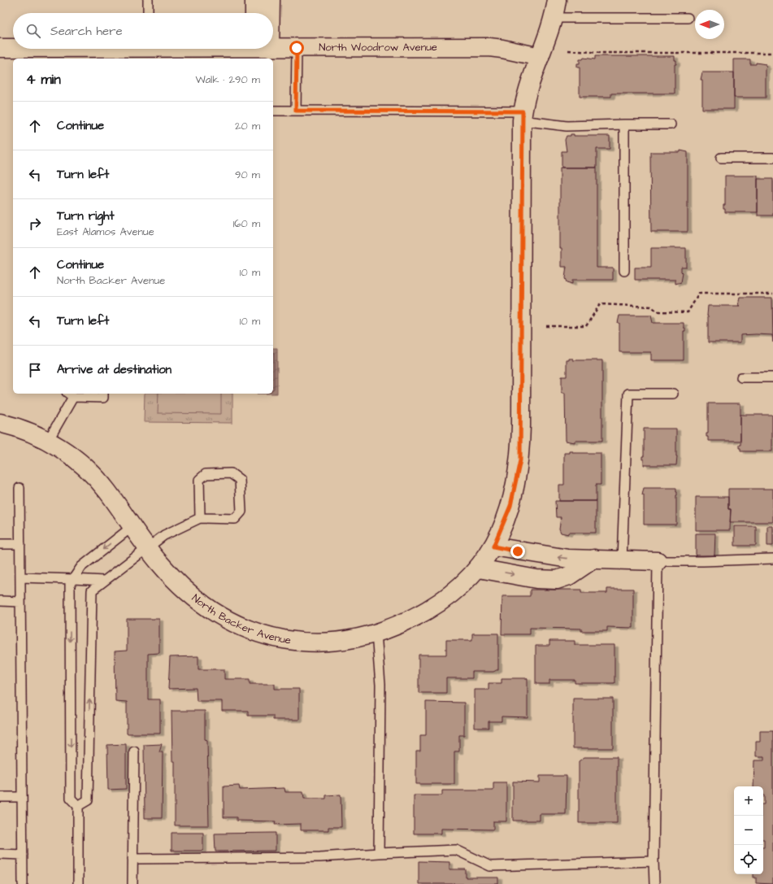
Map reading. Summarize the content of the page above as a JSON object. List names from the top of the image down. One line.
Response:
{"streets":{"street":["North Woodrow Avenue","North Backer Avenue"]},"crossings":[["North Woodrow Avenue","North Backer Avenue"]],"north":"left","page":{"search":"Search here","heading":["4 min","Walk · 290 m"],"list":[["Continue","20 m"],["Turn left","90 m"],["Turn right","East Alamos Avenue","160 m"],["Continue","North Backer Avenue","10 m"],["Turn left","10 m"],"Arrive at destination"],"map_buttons":["+","−"]}}
